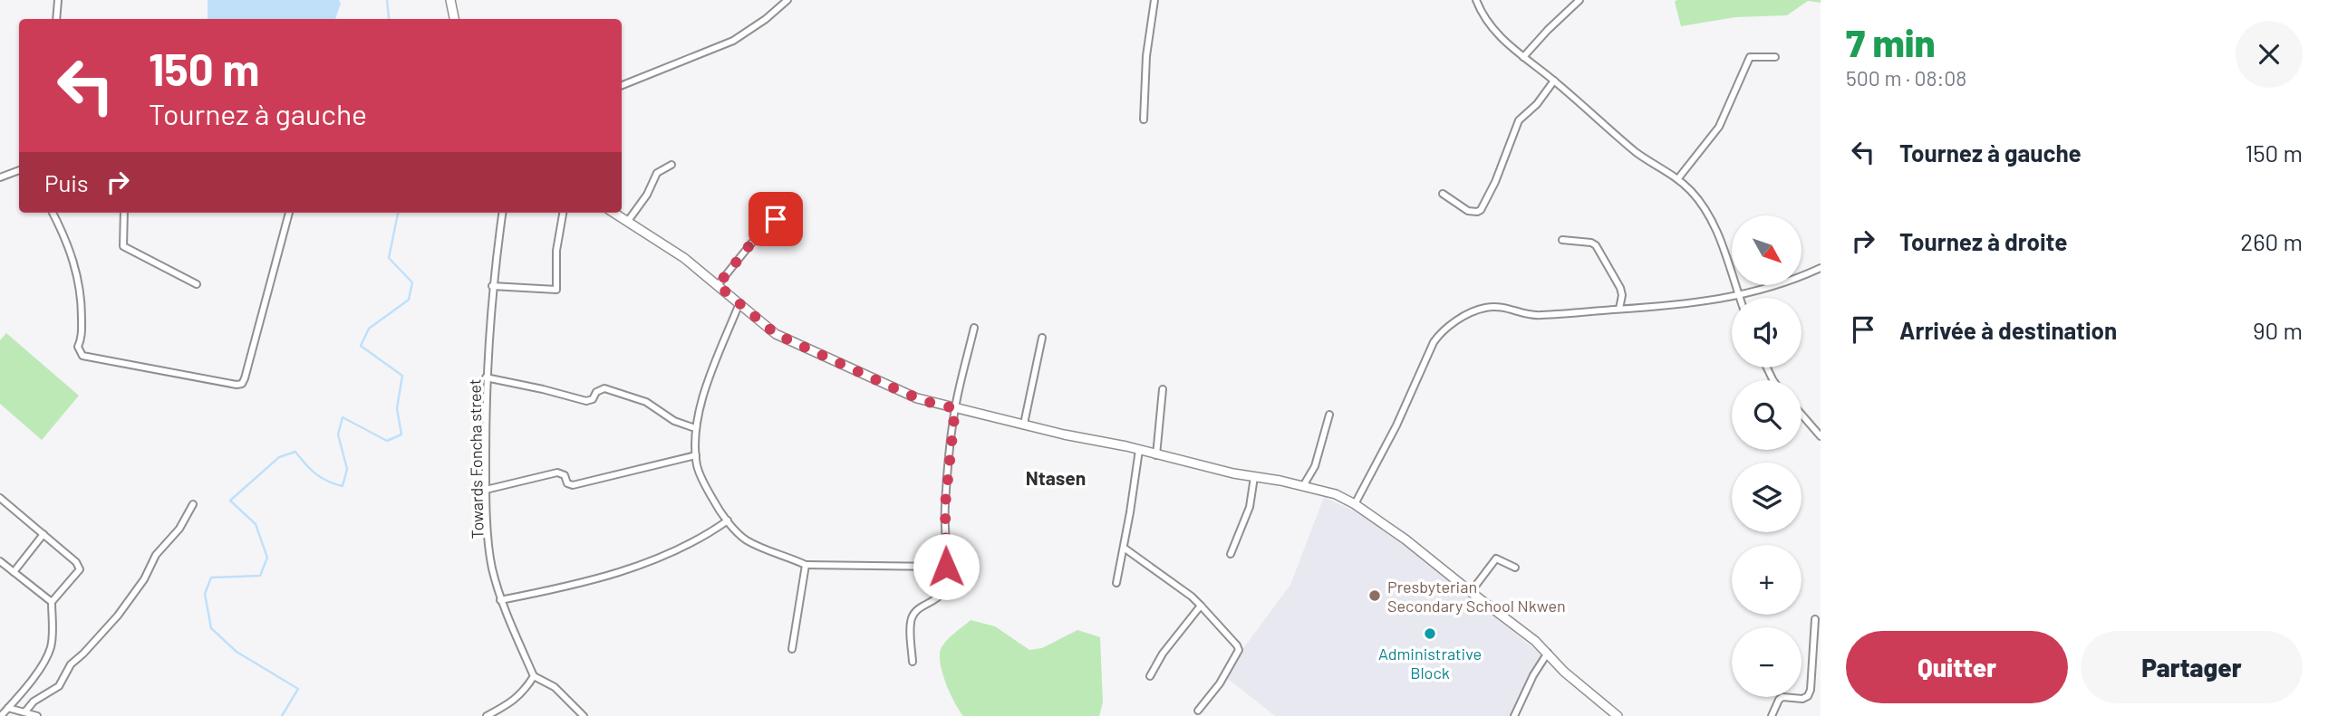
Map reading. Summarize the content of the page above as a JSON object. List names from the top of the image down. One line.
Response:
{"streets":{"street":["Towards Foncha street"]},"districts":["Ntasen"],"places":["Presbyterian Secondary School Nkwen","Administrative Block"],"north":"bottom right","page":{"heading":["7 min","500 m · 08:08"],"turn":["150 m","Tournez à gauche"],"list":[{"name":"Tournez à gauche","value":"150 m"},{"name":"Tournez à droite","value":"260 m"},{"name":"Arrivée à destination","value":"90 m"}],"then":"Puis","map_buttons":["+","−"],"buttons":["Quitter","Partager"]}}
